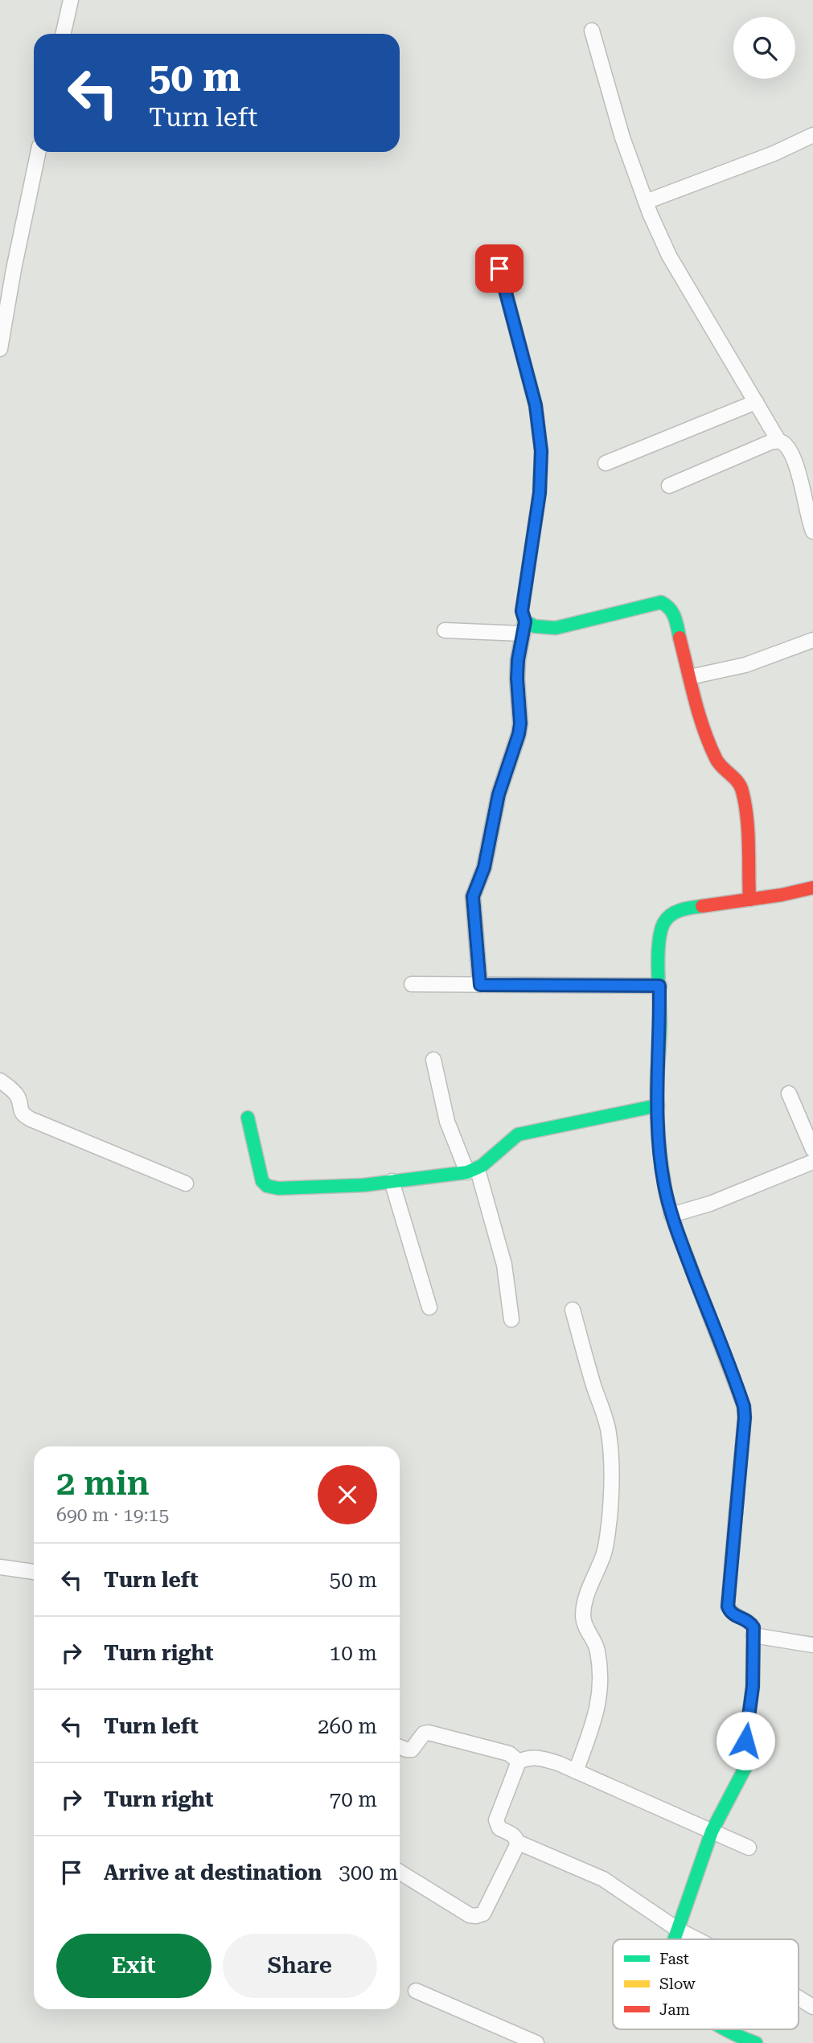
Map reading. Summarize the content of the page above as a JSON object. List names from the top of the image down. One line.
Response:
{"legend":["Fast","Slow","Jam"],"page":{"turn":["50 m","Turn left"],"heading":["2 min","690 m · 19:15"],"list":[{"name":"Turn left","value":"50 m"},{"name":"Turn right","value":"10 m"},{"name":"Turn left","value":"260 m"},{"name":"Turn right","value":"70 m"},{"name":"Arrive at destination","value":"300 m"}],"buttons":["Exit","Share"]}}
